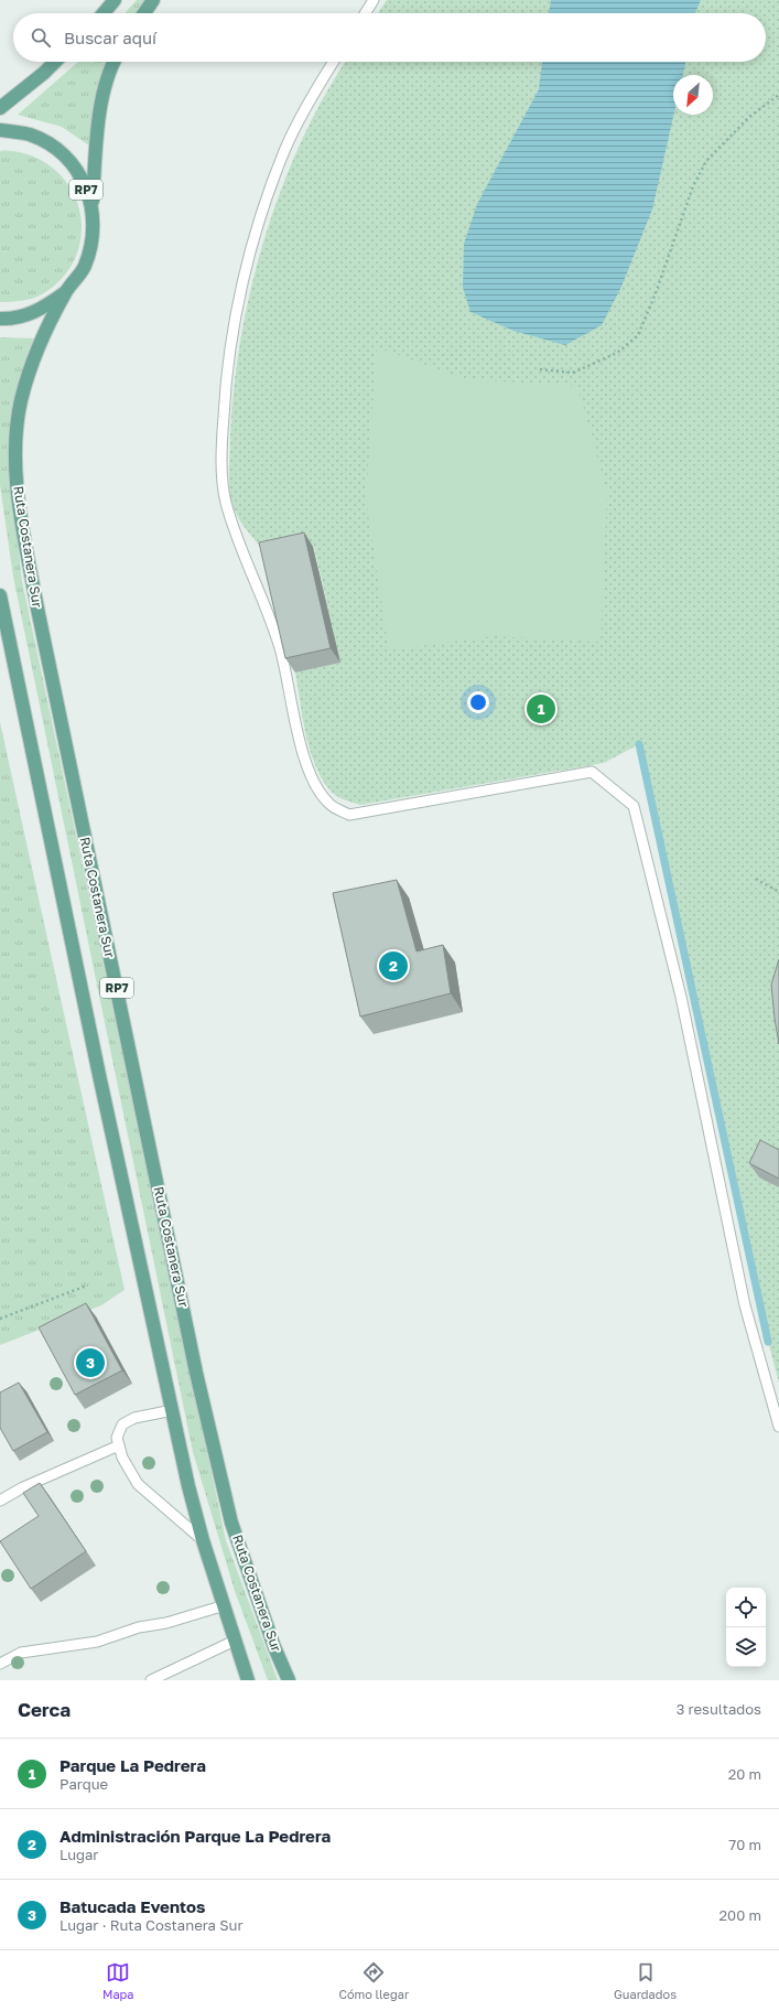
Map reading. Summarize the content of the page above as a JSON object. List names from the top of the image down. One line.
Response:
{"streets":{"main road":["RP7","Ruta Costanera Sur"]},"north":"bottom left","page":{"search":"Buscar aquí","pins":["1","2","3"],"heading":["Cerca","3 resultados"],"list":[{"mark":"1","name":"Parque La Pedrera","note":"Parque","value":"20 m"},{"mark":"2","name":"Administración Parque La Pedrera","note":"Lugar","value":"70 m"},{"mark":"3","name":"Batucada Eventos","note":"Lugar · Ruta Costanera Sur","value":"200 m"}],"nav":["Mapa","Cómo llegar","Guardados"]}}
